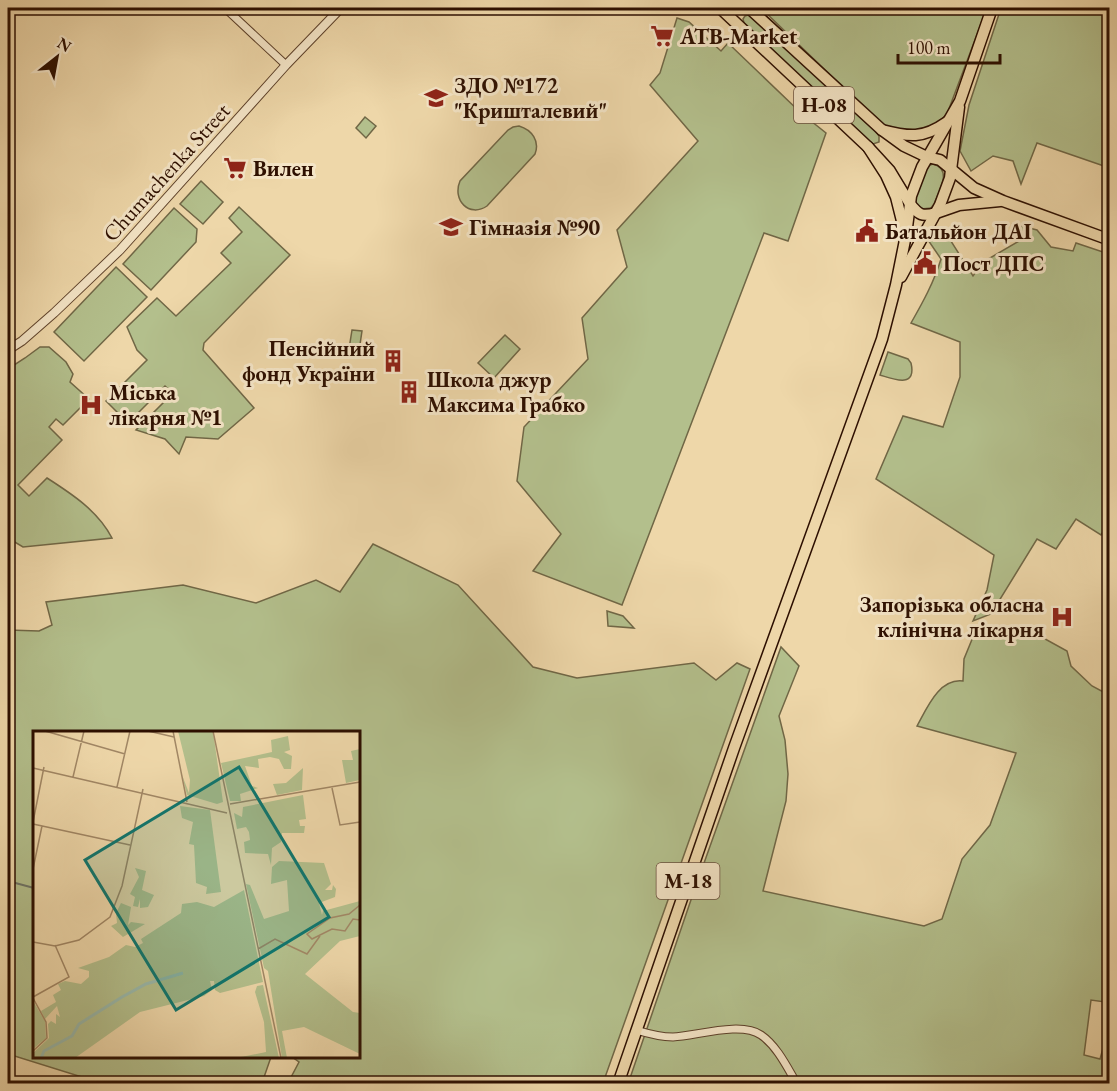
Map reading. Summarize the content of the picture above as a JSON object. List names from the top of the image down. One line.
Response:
{"streets":{"main road":["Н-08","М-18"],"street":["Chumachenka Street"]},"crossings":[["Н-08","М-18"]],"places":{"supermarket":["ATB-Market","Вилен"],"school or university":["ЗДО №172 \"Кришталевий\"","Гімназія №90"],"public building":["Батальйон ДАI","Пост ДПС"],"building":["Пенсійний фонд України","Школа джур Максима Грабко"],"hospital":["Міська лікарня №1","Запорізька обласна клінічна лікарня"]},"scale_bar":"100 m","north":"top right"}
